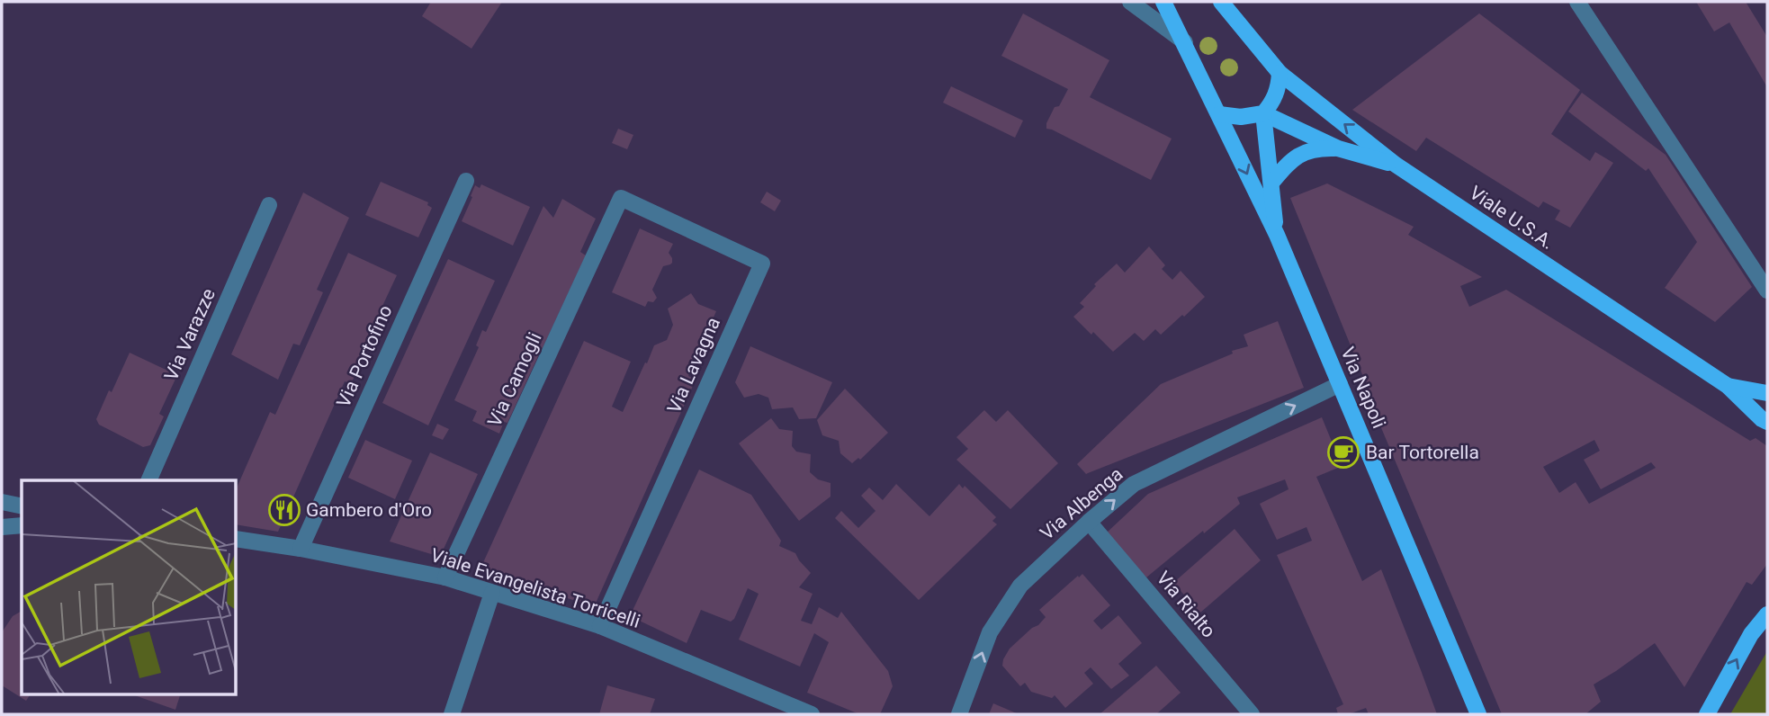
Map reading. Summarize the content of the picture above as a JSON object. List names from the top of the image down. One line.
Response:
{"streets":{"main road":["Viale U.S.A.","Via Napoli"],"street":["Via Varazze","Via Portofino","Via Lavagna","Via Camogli","Via Albenga","Viale Evangelista Torricelli","Via Rialto"]},"crossings":[["Via Portofino","Viale Evangelista Torricelli"],["Via Lavagna","Via Camogli"],["Via Lavagna","Viale Evangelista Torricelli"],["Via Camogli","Viale Evangelista Torricelli"],["Via Napoli","Via Albenga"],["Via Albenga","Via Rialto"]],"one_way":["Via Albenga"],"places":{"cafe":["Bar Tortorella"],"restaurant":["Gambero d'Oro"]}}
